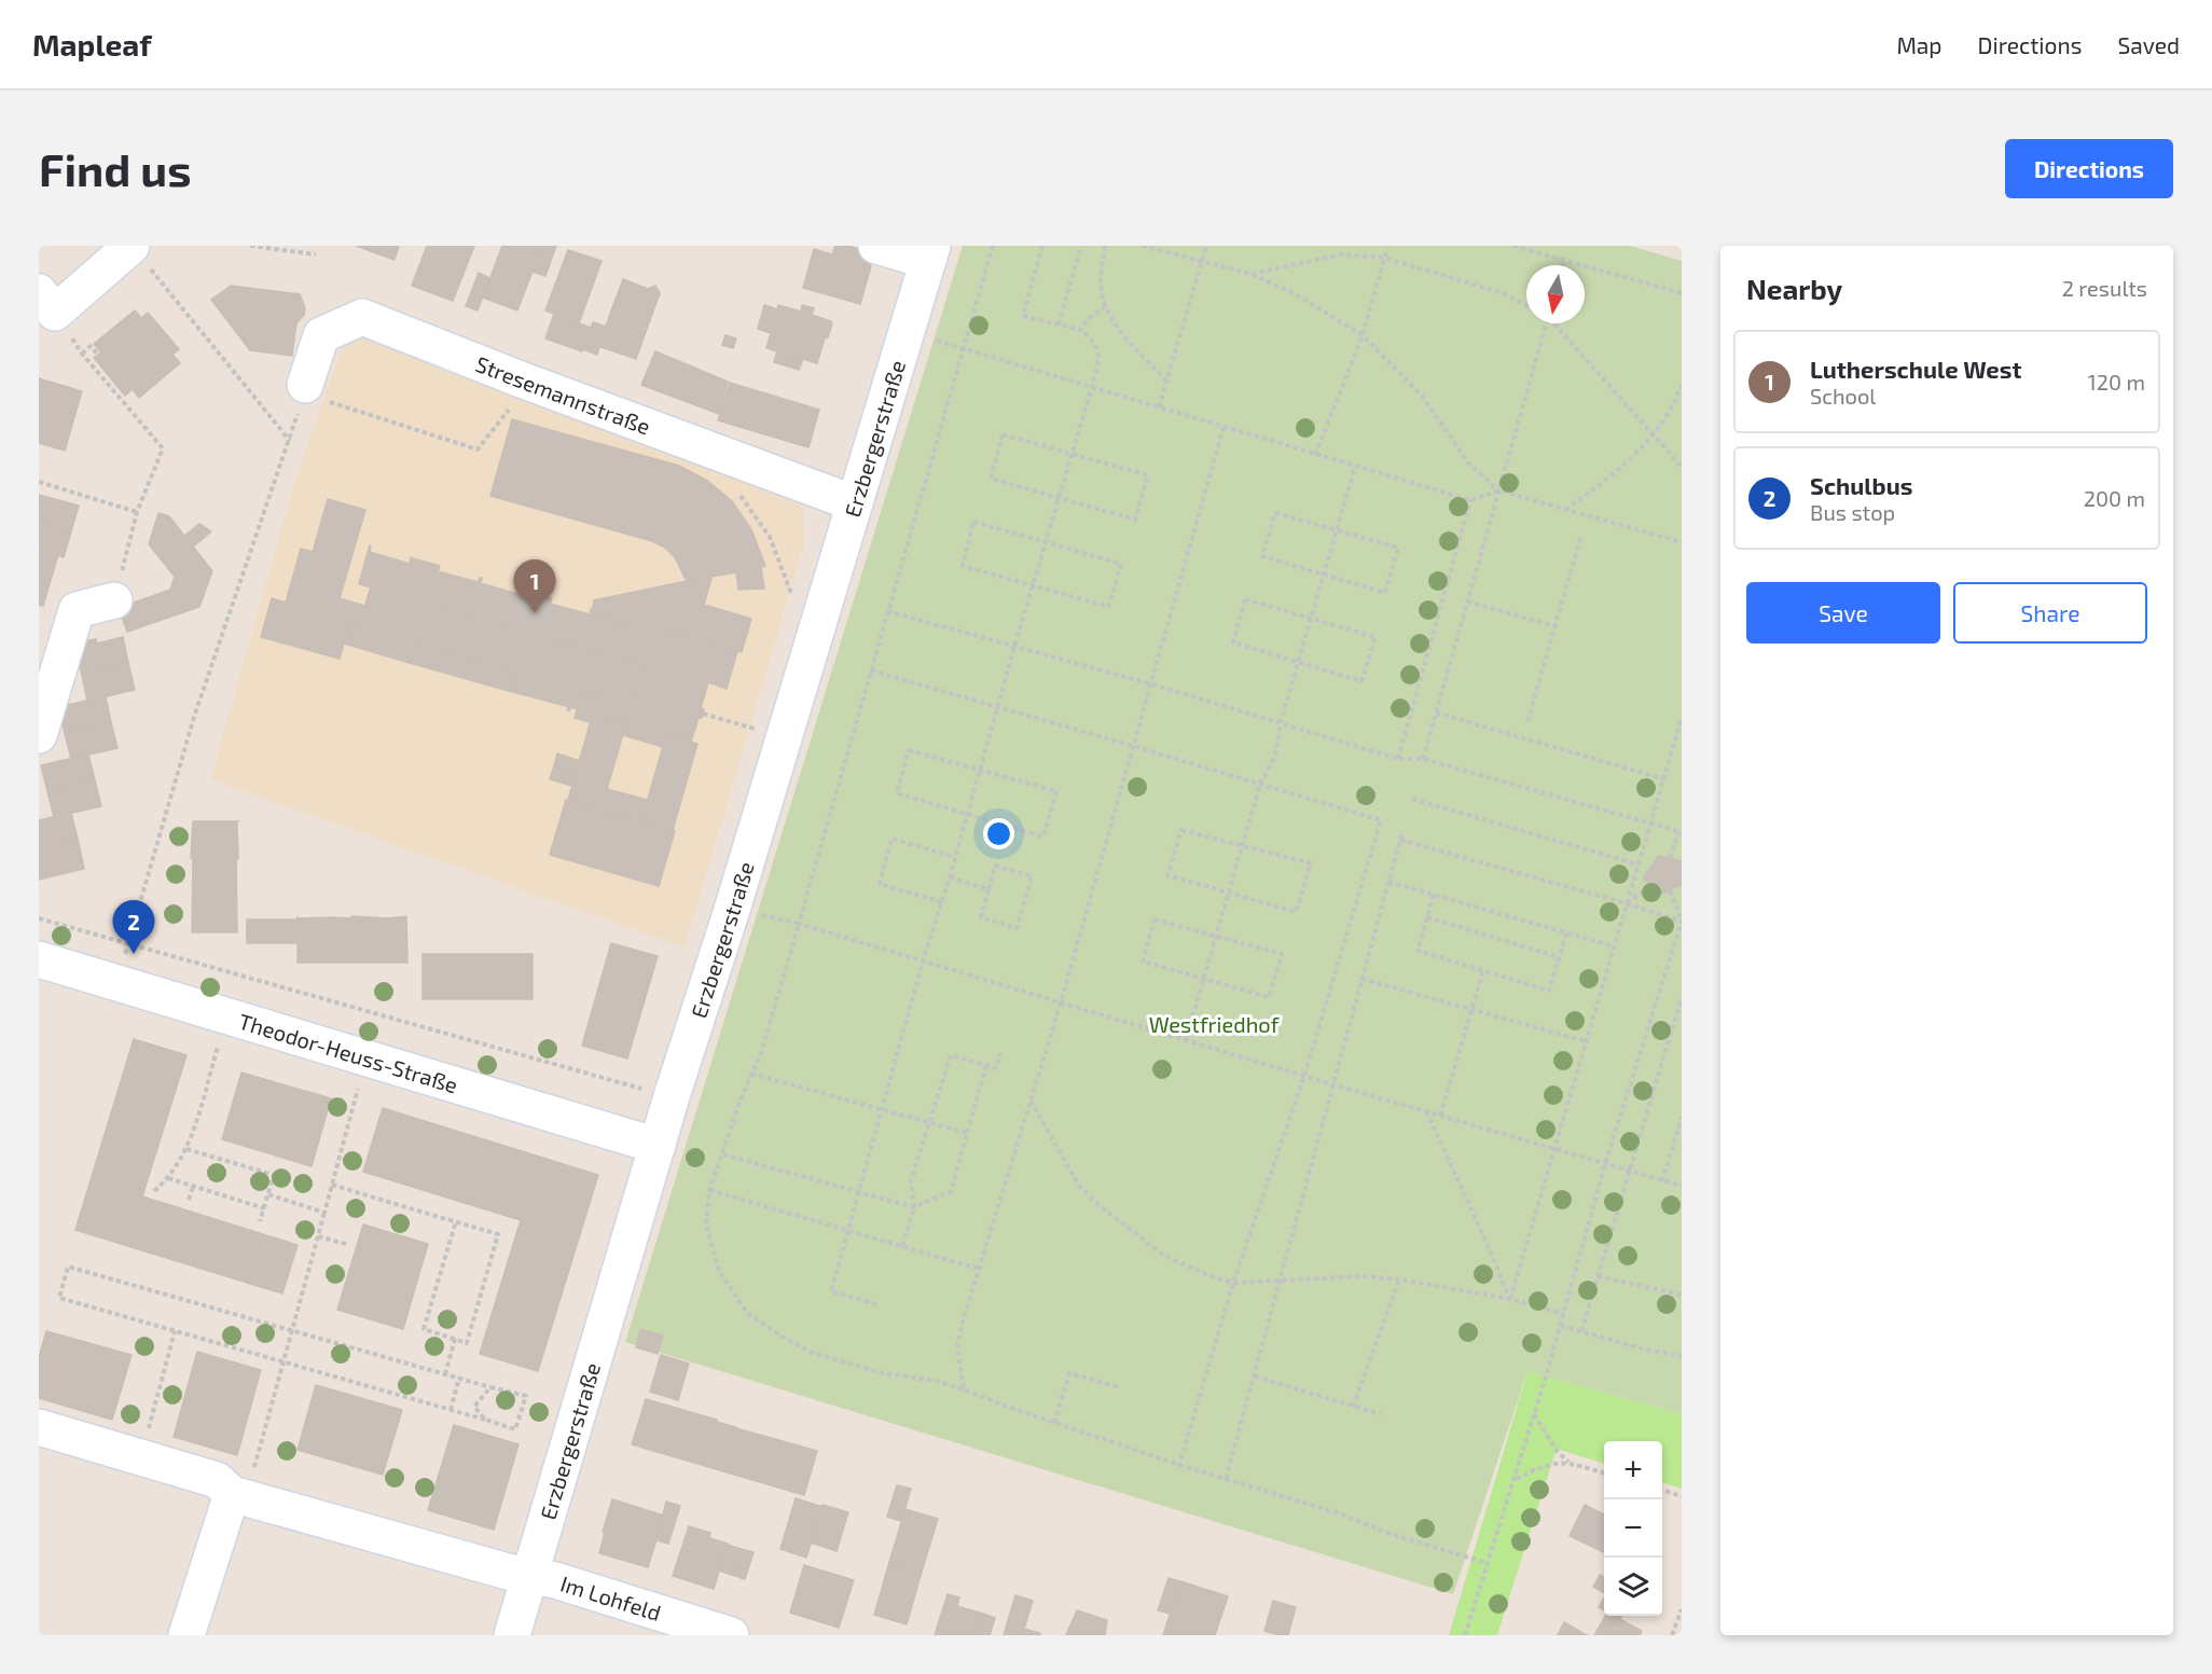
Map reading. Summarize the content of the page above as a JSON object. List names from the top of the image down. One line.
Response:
{"streets":{"street":["Stresemannstraße","Erzbergerstraße","Theodor-Heuss-Straße","Im Lohfeld"]},"crossings":[["Stresemannstraße","Erzbergerstraße"],["Erzbergerstraße","Theodor-Heuss-Straße"],["Erzbergerstraße","Im Lohfeld"]],"parks":["Westfriedhof"],"north":"bottom","page":{"header":"Mapleaf","nav":["Map","Directions","Saved"],"buttons":["Directions",["Save","Share"]],"title":"Find us","heading":["Nearby","2 results"],"list":[{"mark":"1","name":"Lutherschule West","note":"School","value":"120 m"},{"mark":"2","name":"Schulbus","note":"Bus stop","value":"200 m"}],"pins":["1","2"],"map_buttons":["+","−"]}}
